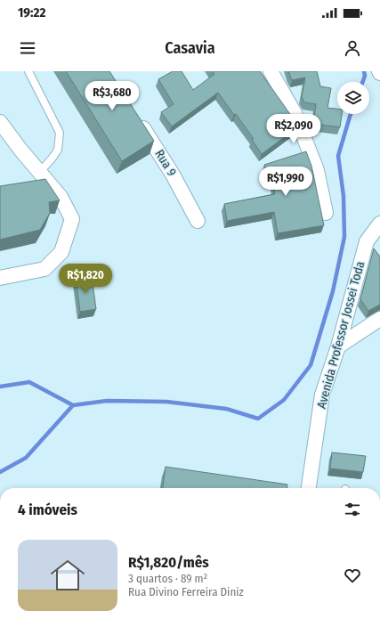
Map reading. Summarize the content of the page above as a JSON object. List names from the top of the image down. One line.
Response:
{"streets":{"street":["Rua 9","Avenida Professor Jossei Toda"]},"page":{"status":"19:22","header":"Casavia","price":["R$3,680","R$2,090","R$1,990","R$1,820"],"heading":"4 imóveis","list":[{"name":"R$1,820/mês","note":"3 quartos · 89 m² · Rua Divino Ferreira Diniz"}]}}
